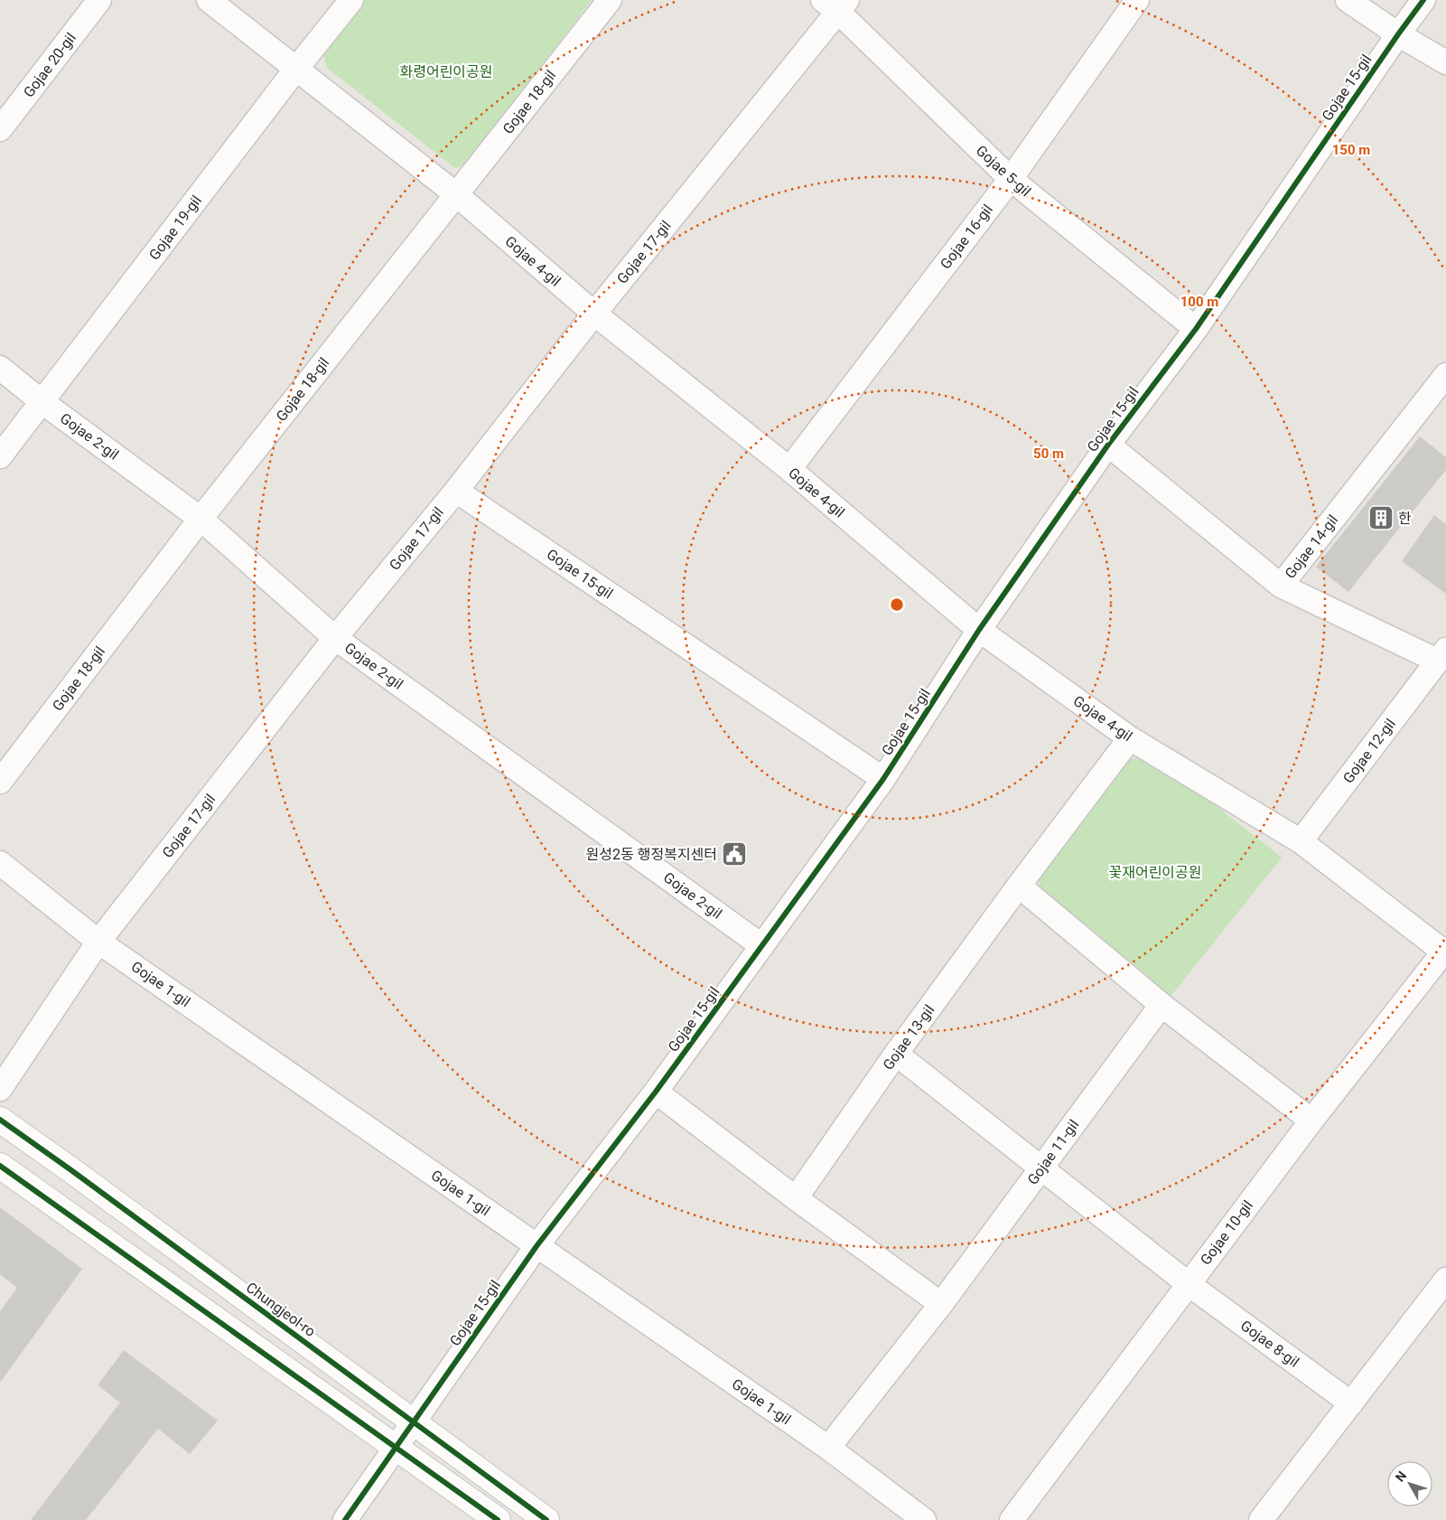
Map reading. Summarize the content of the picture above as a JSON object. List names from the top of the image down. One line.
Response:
{"streets":{"street":["Gojae 20-gil","Gojae 15-gil","Gojae 18-gil","Gojae 5-gil","Gojae 19-gil","Gojae 16-gil","Gojae 17-gil","Gojae 4-gil","Gojae 2-gil","Gojae 14-gil","Gojae 12-gil","Gojae 1-gil","Gojae 13-gil","Gojae 11-gil","Gojae 10-gil","Chungjeol-ro","Gojae 8-gil"]},"crossings":[["Gojae 15-gil","Gojae 5-gil"],["Gojae 15-gil","Gojae 17-gil"],["Gojae 15-gil","Gojae 4-gil"],["Gojae 15-gil","Gojae 2-gil"],["Gojae 15-gil","Gojae 14-gil"],["Gojae 15-gil","Gojae 1-gil"],["Gojae 15-gil","Chungjeol-ro"],["Gojae 18-gil","Gojae 4-gil"],["Gojae 18-gil","Gojae 2-gil"],["Gojae 5-gil","Gojae 16-gil"],["Gojae 5-gil","Gojae 17-gil"],["Gojae 19-gil","Gojae 4-gil"],["Gojae 19-gil","Gojae 2-gil"],["Gojae 16-gil","Gojae 4-gil"],["Gojae 17-gil","Gojae 4-gil"],["Gojae 17-gil","Gojae 2-gil"],["Gojae 17-gil","Gojae 1-gil"],["Gojae 4-gil","Gojae 12-gil"],["Gojae 4-gil","Gojae 13-gil"],["Gojae 4-gil","Gojae 10-gil"],["Gojae 14-gil","Gojae 12-gil"],["Gojae 1-gil","Gojae 11-gil"],["Gojae 13-gil","Gojae 8-gil"],["Gojae 11-gil","Gojae 8-gil"],["Gojae 10-gil","Gojae 8-gil"]],"parks":["화령어린이공원","꽃재어린이공원"],"places":{"building":["한"],"public building":["원성2동 행정복지센터"]},"north":"top left","rings":["150 m","100 m","50 m"]}
